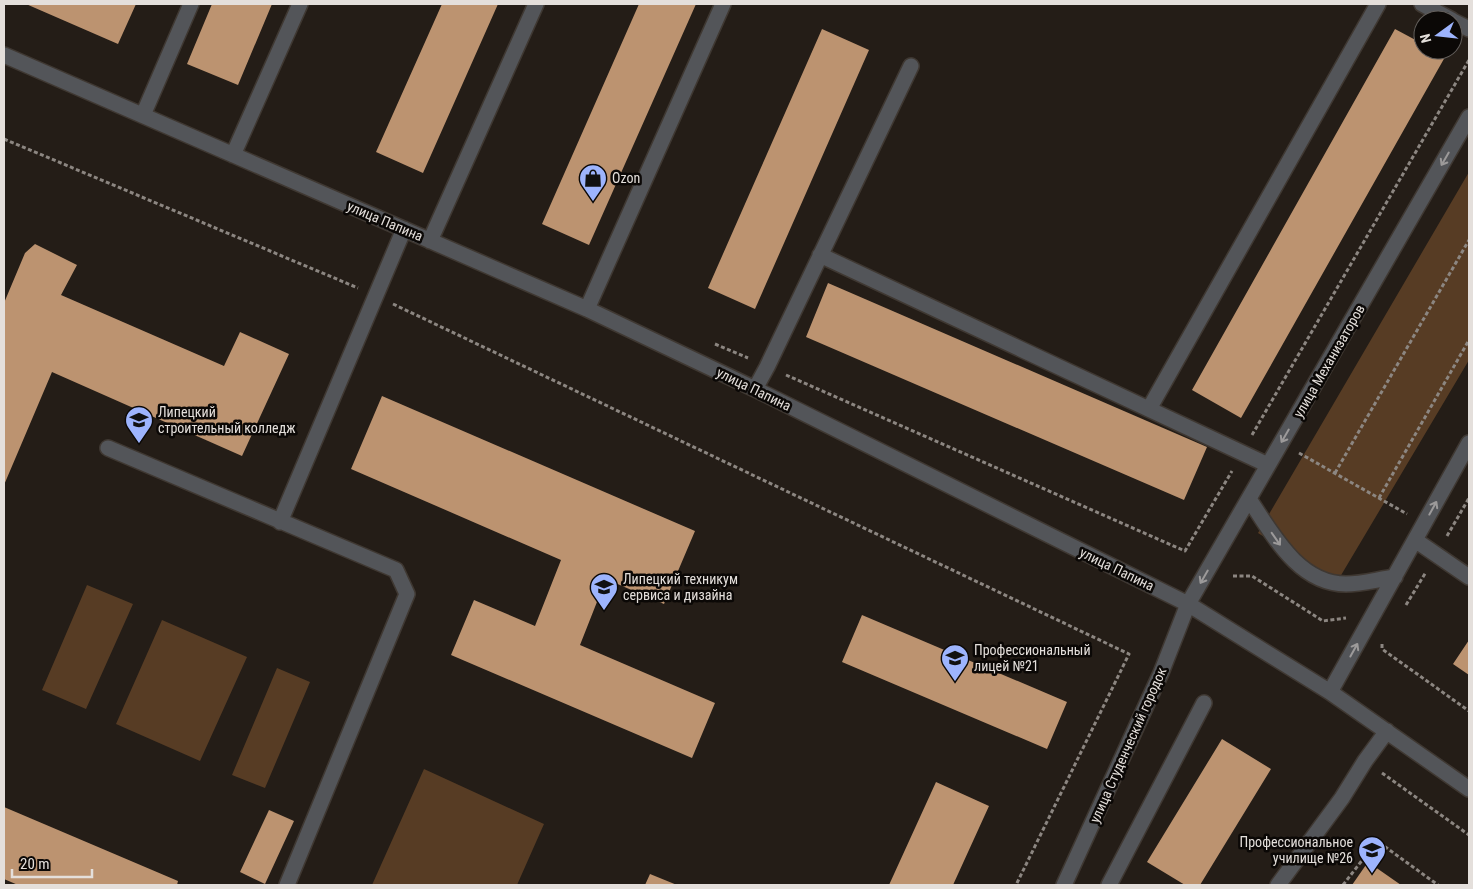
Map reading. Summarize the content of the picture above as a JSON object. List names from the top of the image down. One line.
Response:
{"streets":{"street":["улица Папина","улица Механизаторов","улица Студенческий городок"]},"crossings":[["улица Папина","улица Механизаторов"],["улица Папина","улица Студенческий городок"],["улица Механизаторов","улица Студенческий городок"]],"places":{"shop":["Ozon"],"school or university":["Липецкий строительный колледж","Липецкий техникум сервиса и дизайна","Профессиональный лицей №21","Профессиональное училище №26"]},"scale_bar":"20 m","north":"left"}
